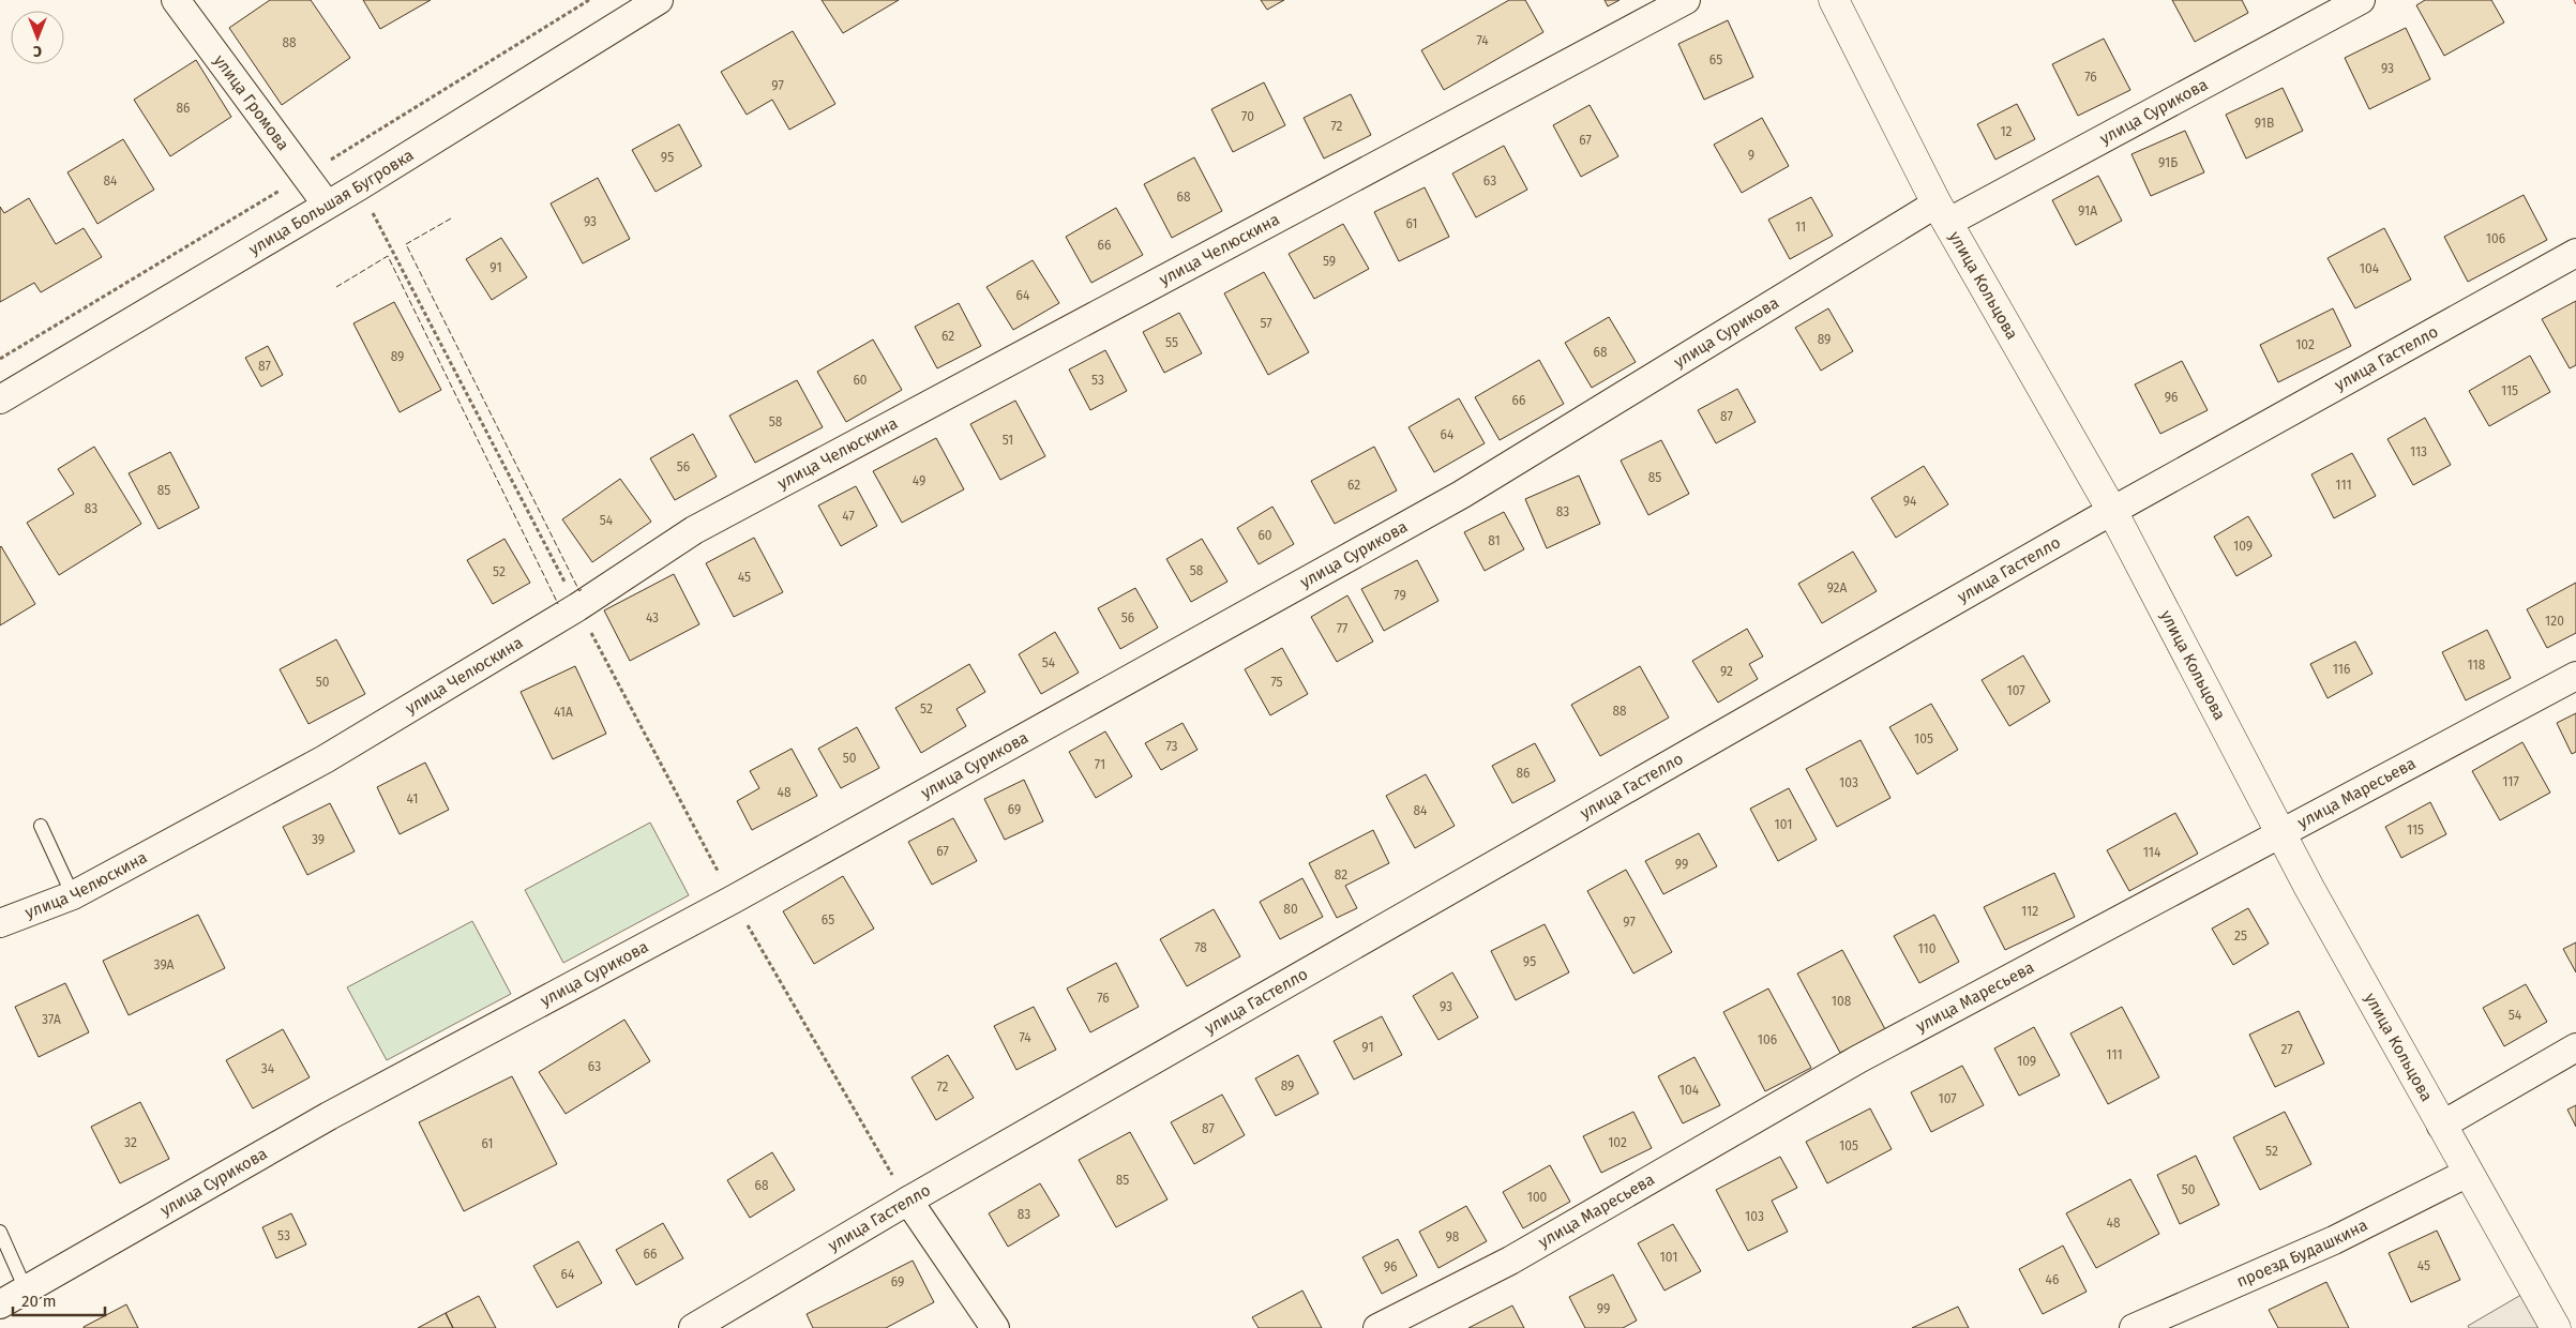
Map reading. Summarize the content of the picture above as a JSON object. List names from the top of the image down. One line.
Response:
{"streets":{"street":["улица Громова","улица Сурикова","улица Большая Бугровка","улица Челюскина","улица Кольцова","улица Гастелло","улица Маресьева","проезд Будашкина"]},"crossings":[["улица Громова","улица Большая Бугровка"],["улица Сурикова","улица Кольцова"],["улица Кольцова","улица Гастелло"],["улица Кольцова","улица Маресьева"],["улица Кольцова","проезд Будашкина"]],"house_numbers":["74","88","65","93","76","97","86","70","91В","72","12","67","9","95","91Б","84","63","68","91А","93","61","11","106","66","59","91","104","64","57","62","89","55","102","68","89","87","60","53","115","96","66","87","58","64","51","113","56","85","49","62","111","85","94","83","83","47","54","60","81","109","58","52","45","92А","79","43","56","120","77","54","118","116","92","50","75","107","52","88","41А","105","73","50","71","86","117","103","48","41","69","84","101","115","39","67","114","99","82","80","112","65","97","25","78","110","95","39А","76","108","93","54","37А","74","106","91","27","111","109","63","34","89","72","104","107","87","32","102","61","105","52","85","68","50","100","83","103","48","53","98","66","101","45","96","64","46","69","99"],"scale_bar":"20 m","north":"bottom"}
